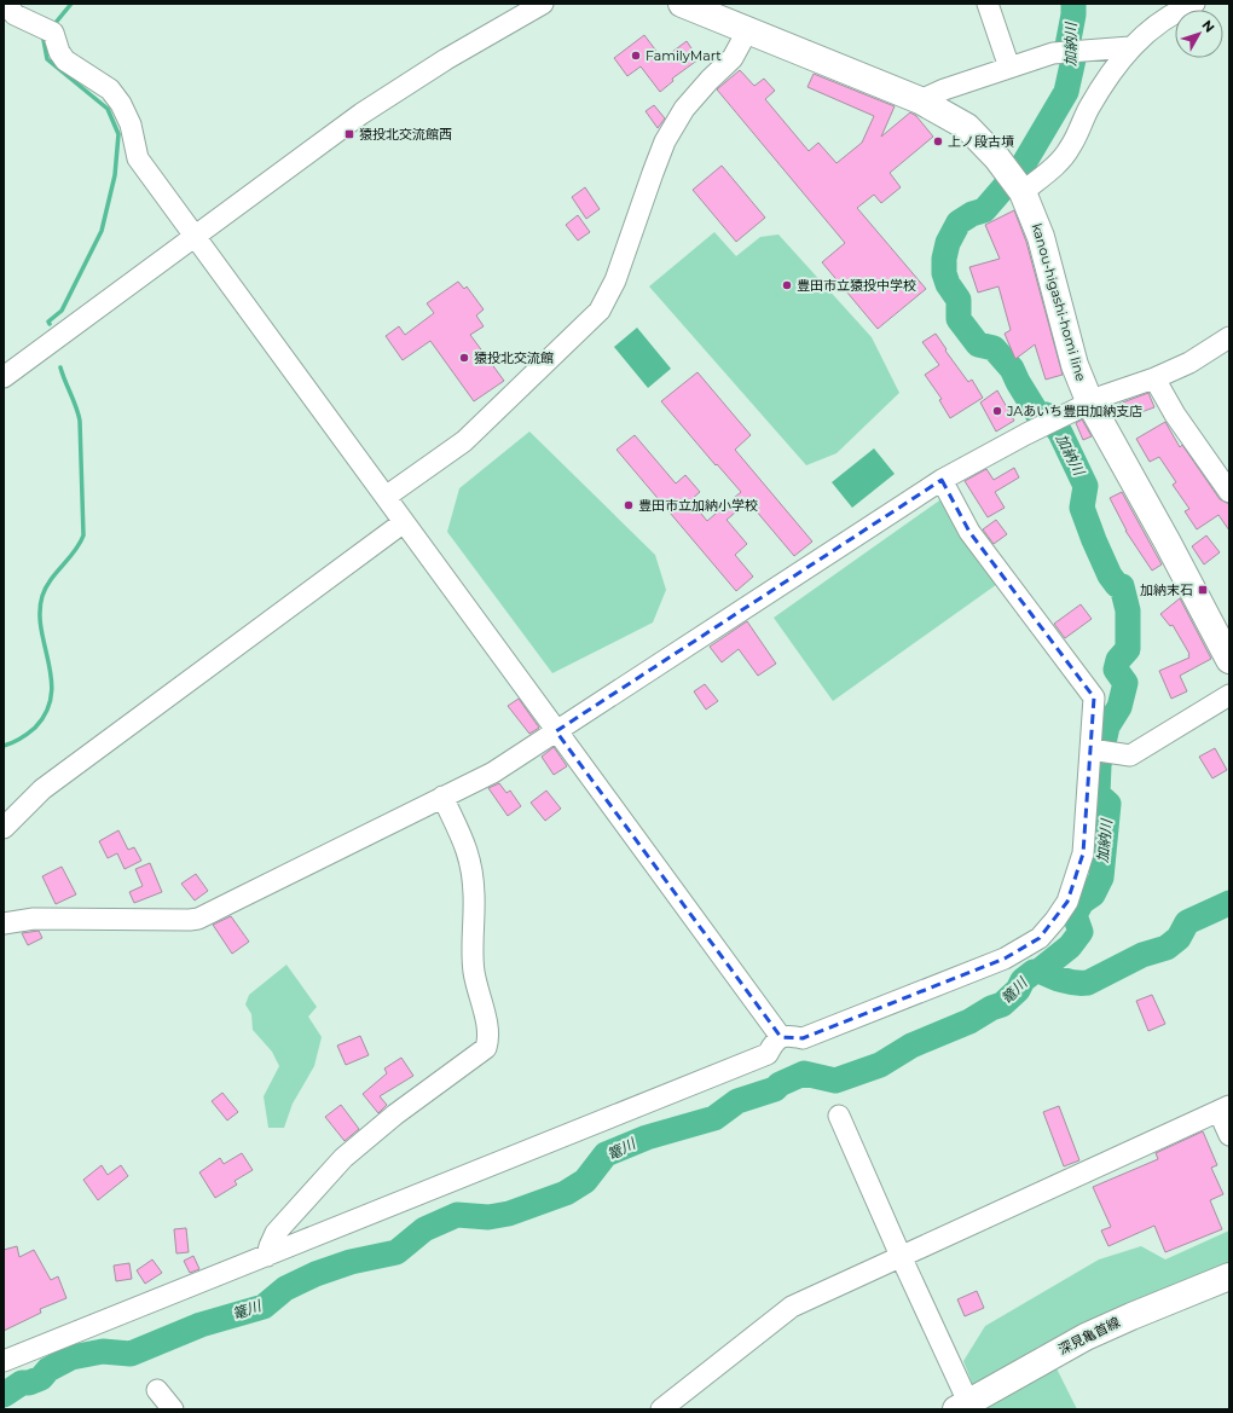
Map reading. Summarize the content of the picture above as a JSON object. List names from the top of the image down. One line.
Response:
{"streets":{"main road":["kanou-higashi-homi line","深見亀首線"]},"water":["加納川","篭川"],"places":{"other":["FamilyMart","上ノ段古墳","豊田市立猿投中学校","猿投北交流館","JAあいち豊田加納支店","豊田市立加納小学校"],"transit":["猿投北交流館西","加納末石"]},"north":"top right"}
